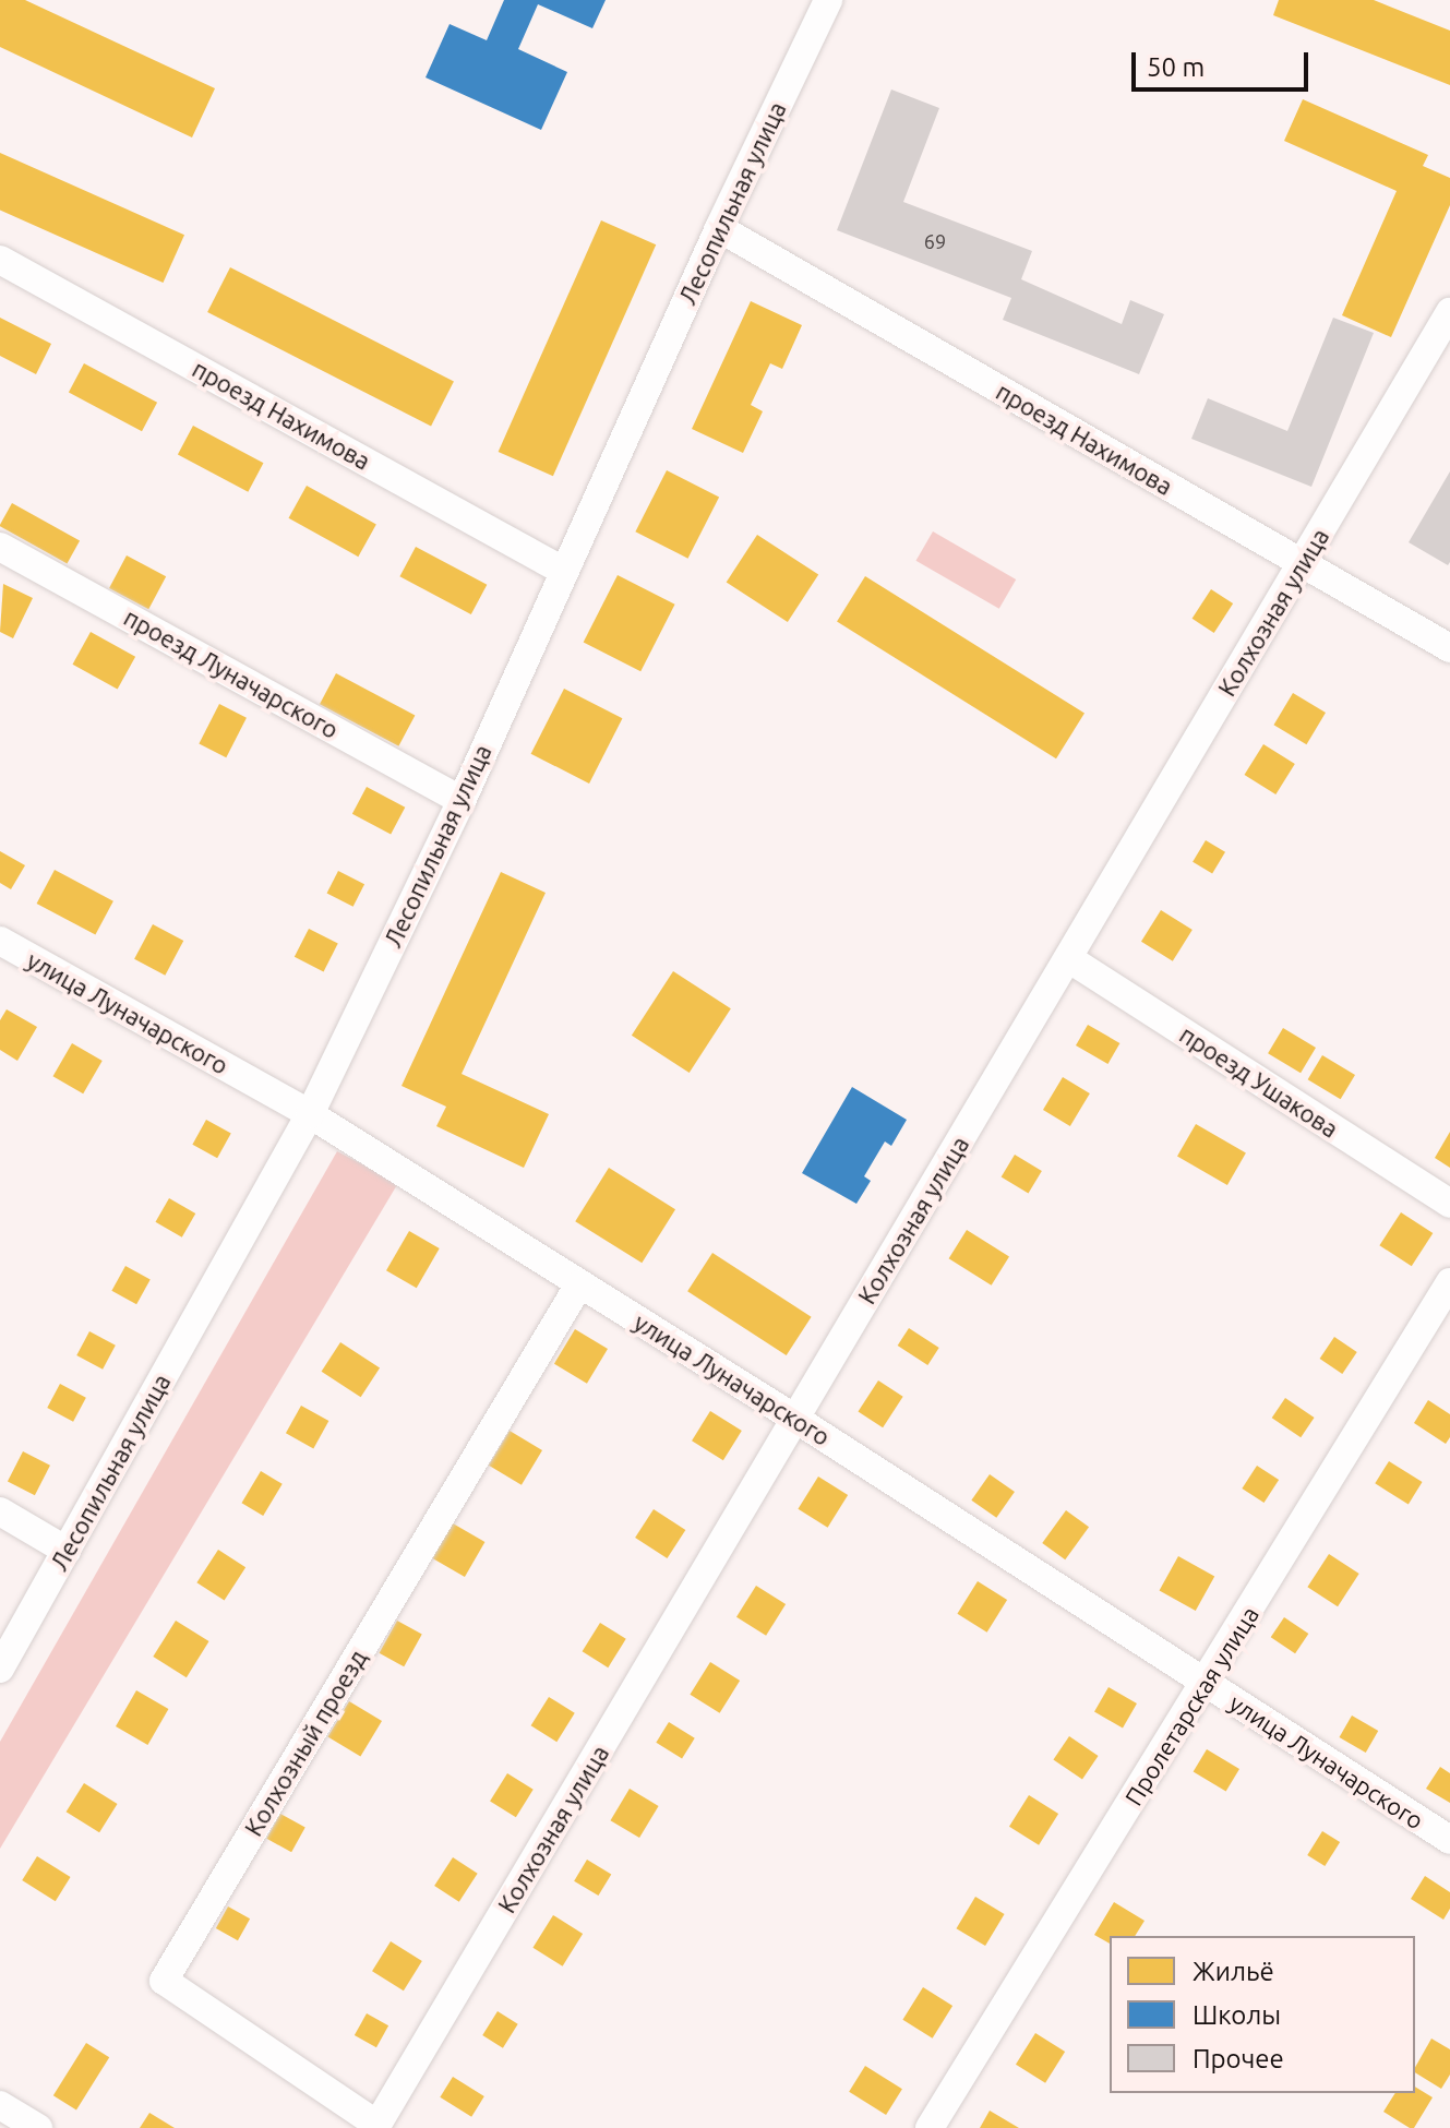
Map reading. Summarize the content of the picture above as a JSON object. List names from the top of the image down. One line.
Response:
{"streets":{"street":["Лесопильная улица","проезд Нахимова","Колхозная улица","проезд Луначарского","улица Луначарского","проезд Ушакова","Пролетарская улица","Колхозный проезд"]},"crossings":[["Лесопильная улица","проезд Нахимова"],["Лесопильная улица","проезд Луначарского"],["Лесопильная улица","улица Луначарского"],["проезд Нахимова","Колхозная улица"],["Колхозная улица","улица Луначарского"],["Колхозная улица","проезд Ушакова"],["Колхозная улица","Колхозный проезд"],["улица Луначарского","Пролетарская улица"],["улица Луначарского","Колхозный проезд"]],"house_numbers":["69"],"legend":["Жильё","Школы","Прочее"],"scale_bar":"50 m"}
